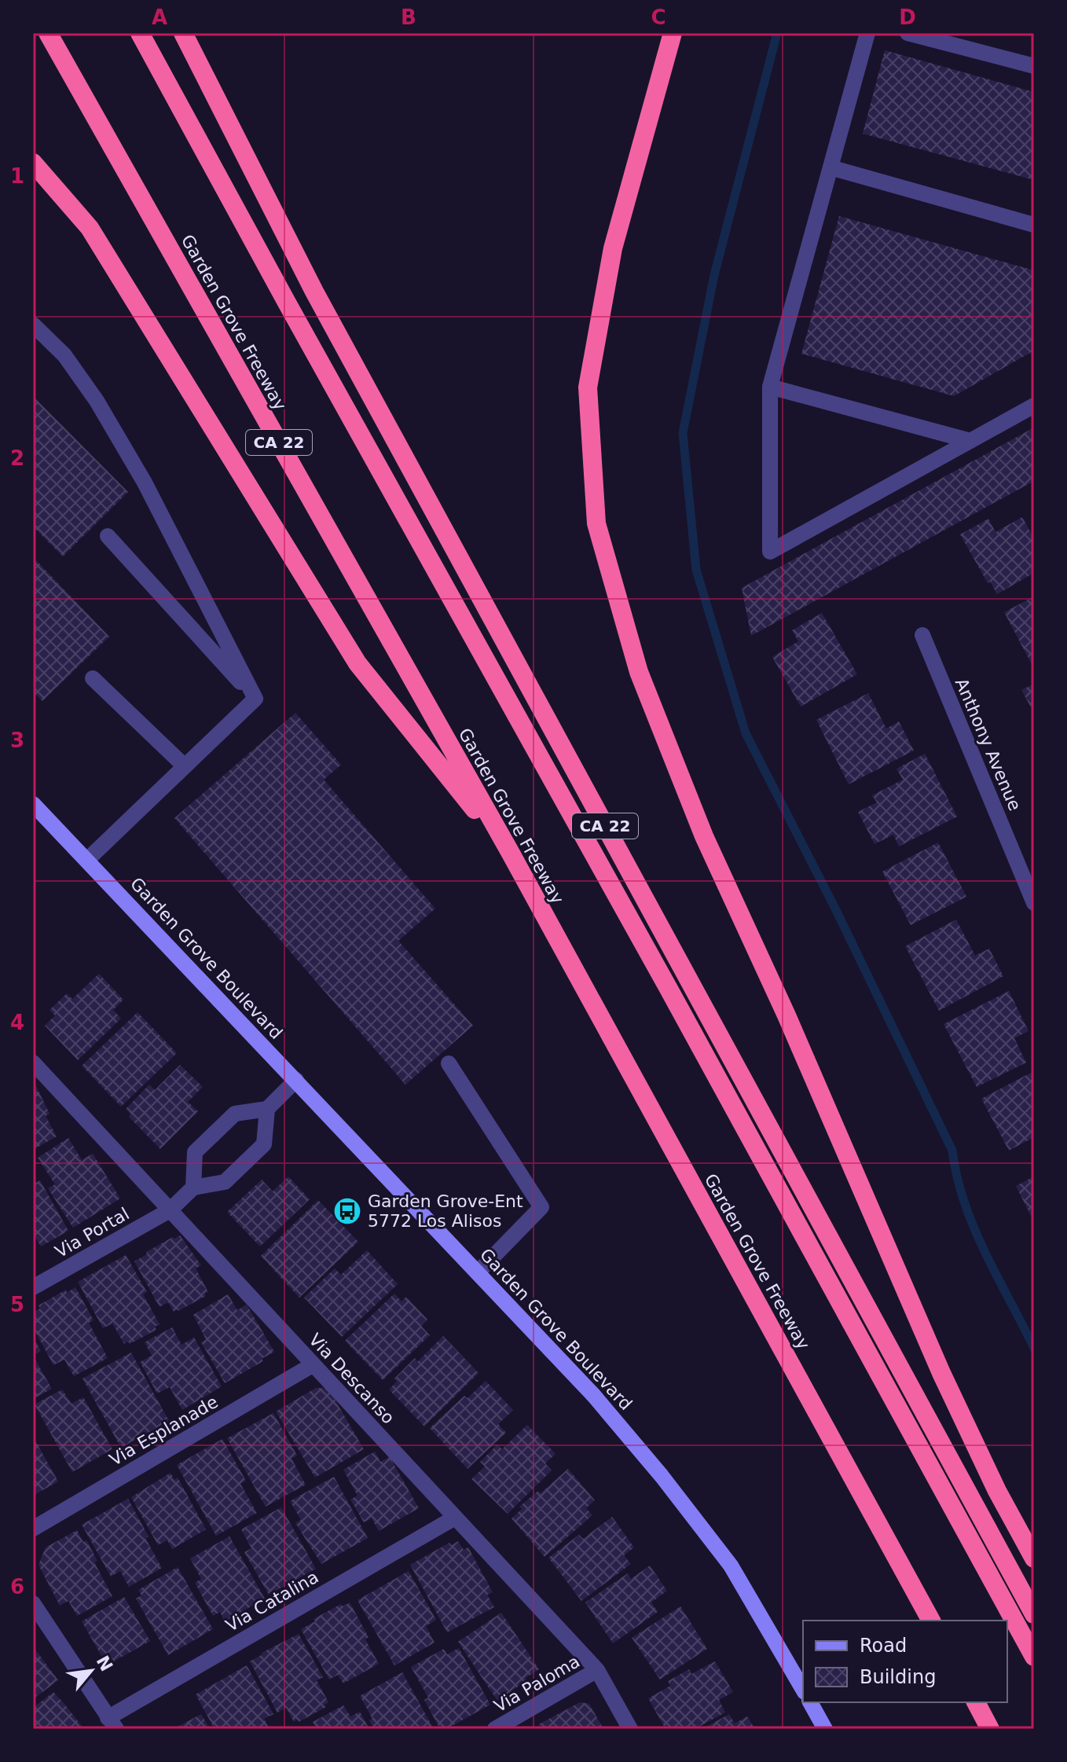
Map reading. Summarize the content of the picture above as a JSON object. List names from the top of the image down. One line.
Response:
{"streets":{"highway":["Garden Grove Freeway","CA 22"],"main road":["Garden Grove Boulevard"],"street":["Anthony Avenue","Via Portal","Via Descanso","Via Esplanade","Via Catalina","Via Paloma"]},"crossings":[["Via Portal","Via Descanso"],["Via Descanso","Via Esplanade"],["Via Descanso","Via Catalina"],["Via Descanso","Via Paloma"]],"places":{"bus stop":["Garden Grove-Ent 5772 Los Alisos"]},"legend":["Road","Building"],"north":"top right","grid":{"columns":["A","B","C","D"],"rows":["1","2","3","4","5","6"]}}
